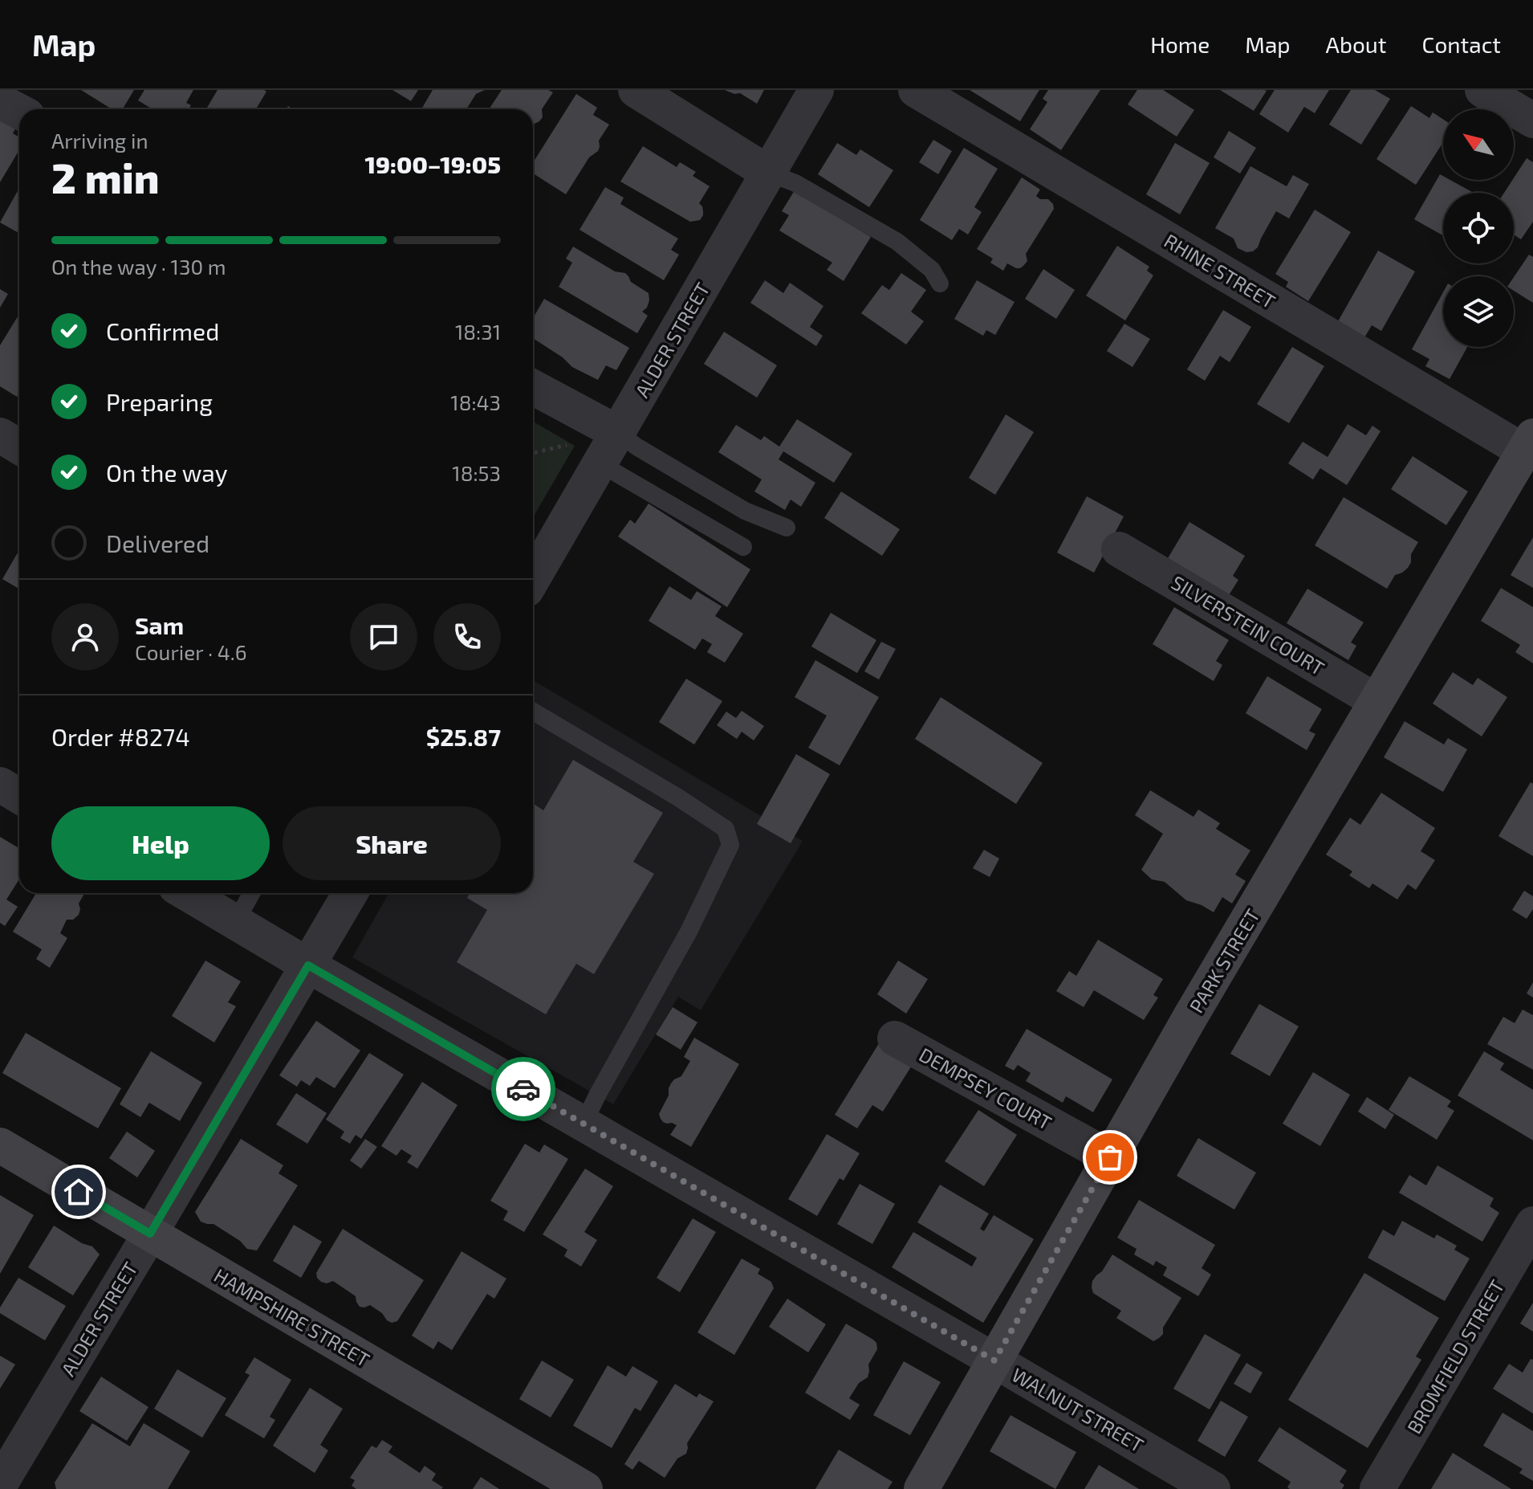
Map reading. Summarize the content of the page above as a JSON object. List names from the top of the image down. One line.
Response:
{"streets":{"main road":["PARK STREET","HAMPSHIRE STREET"],"street":["RHINE STREET","ALDER STREET","SILVERSTEIN COURT","DEMPSEY COURT","BROMFIELD STREET","WALNUT STREET"]},"crossings":[["RHINE STREET","PARK STREET"],["ALDER STREET","HAMPSHIRE STREET"],["ALDER STREET","WALNUT STREET"],["SILVERSTEIN COURT","PARK STREET"],["PARK STREET","DEMPSEY COURT"],["PARK STREET","WALNUT STREET"]],"north":"top left","page":{"header":"Map","nav":["Home","Map","About","Contact"],"heading":["2 min","Arriving in","19:00–19:05"],"panel":["Sam","Courier · 4.6","Order #8274","$25.87"],"bar":"On the way · 130 m","list":[["Confirmed","18:31"],["Preparing","18:43"],["On the way","18:53"],"Delivered"],"buttons":["Help","Share"]}}
